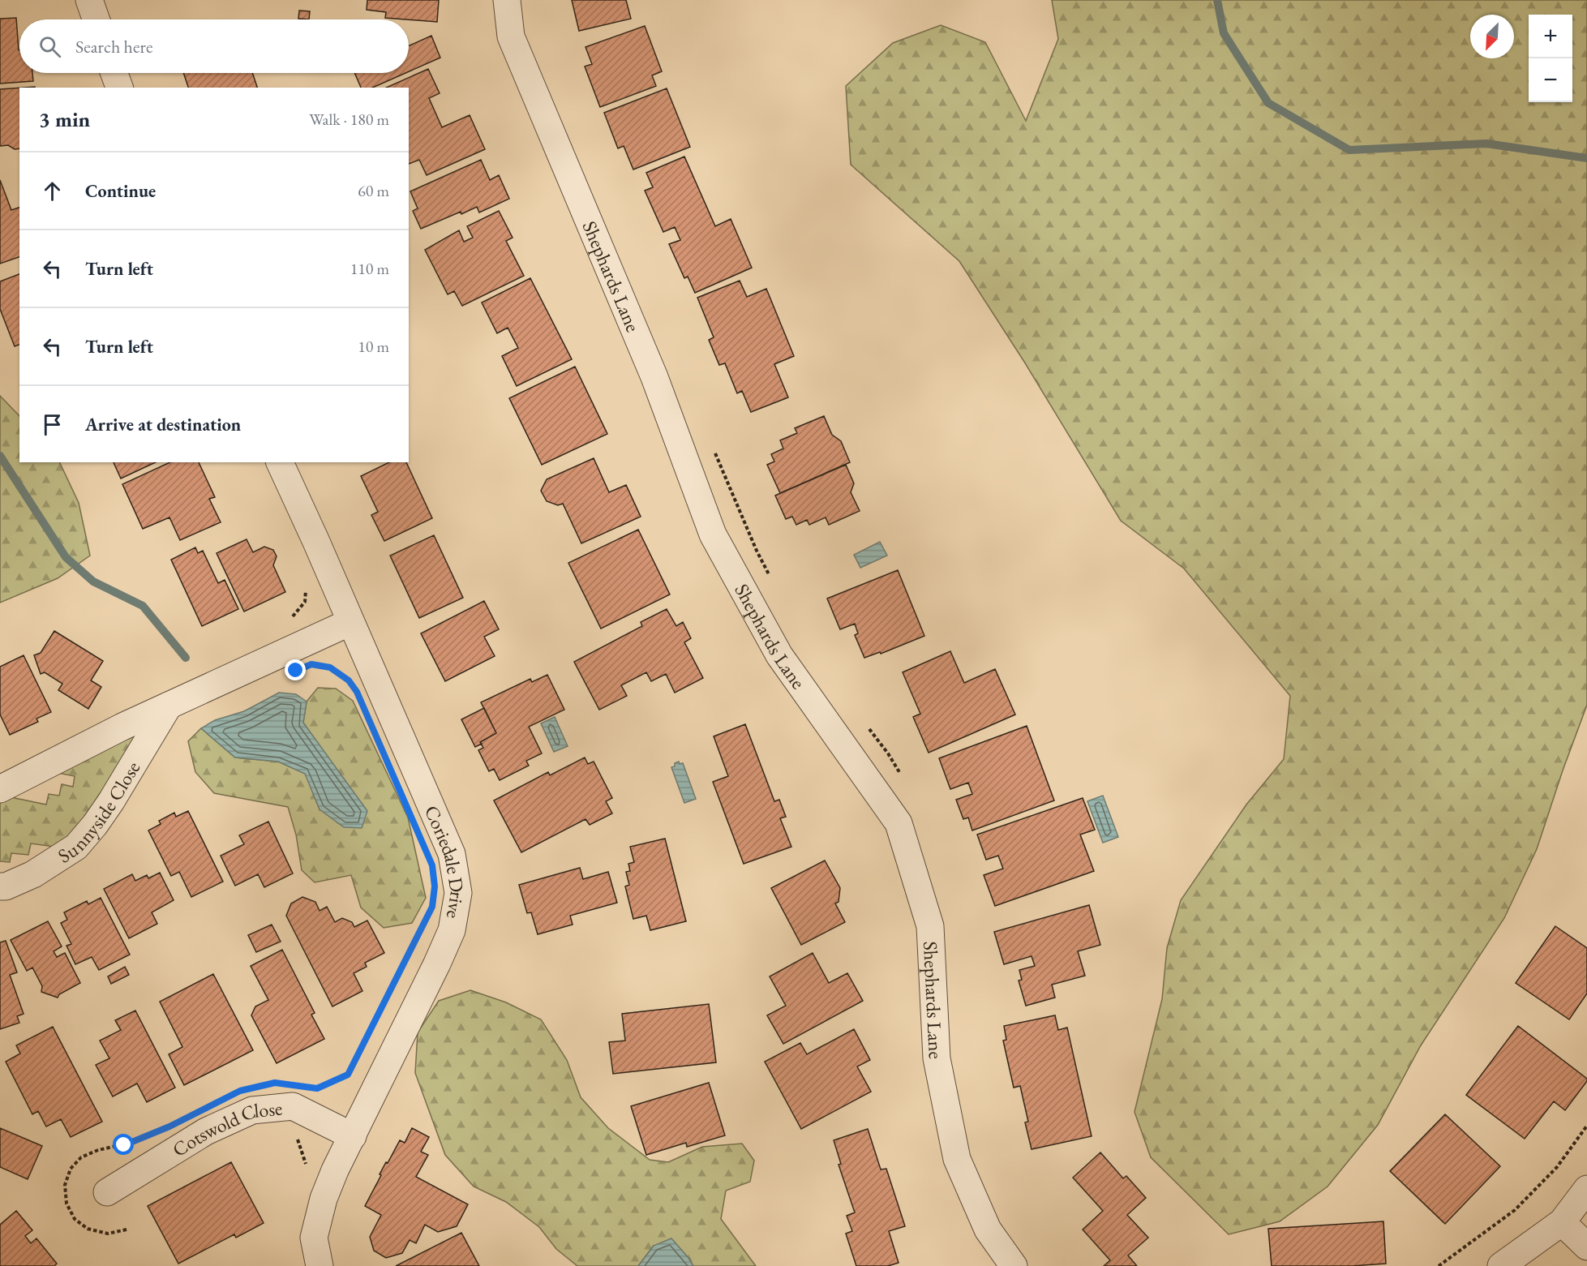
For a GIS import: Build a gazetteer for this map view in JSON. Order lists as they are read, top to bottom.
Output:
{
  "streets": {
    "street": [
      "Shephards Lane",
      "Sunnyside Close",
      "Coriedale Drive",
      "Cotswold Close"
    ]
  },
  "crossings": [
    ["Sunnyside Close", "Coriedale Drive"],
    ["Coriedale Drive", "Cotswold Close"]
  ],
  "north": "bottom left",
  "page": {
    "map_buttons": ["+", "−"],
    "search": "Search here",
    "heading": ["3 min", "Walk · 180 m"],
    "list": [
      ["Continue", "60 m"],
      ["Turn left", "110 m"],
      ["Turn left", "10 m"],
      "Arrive at destination"
    ]
  }
}
